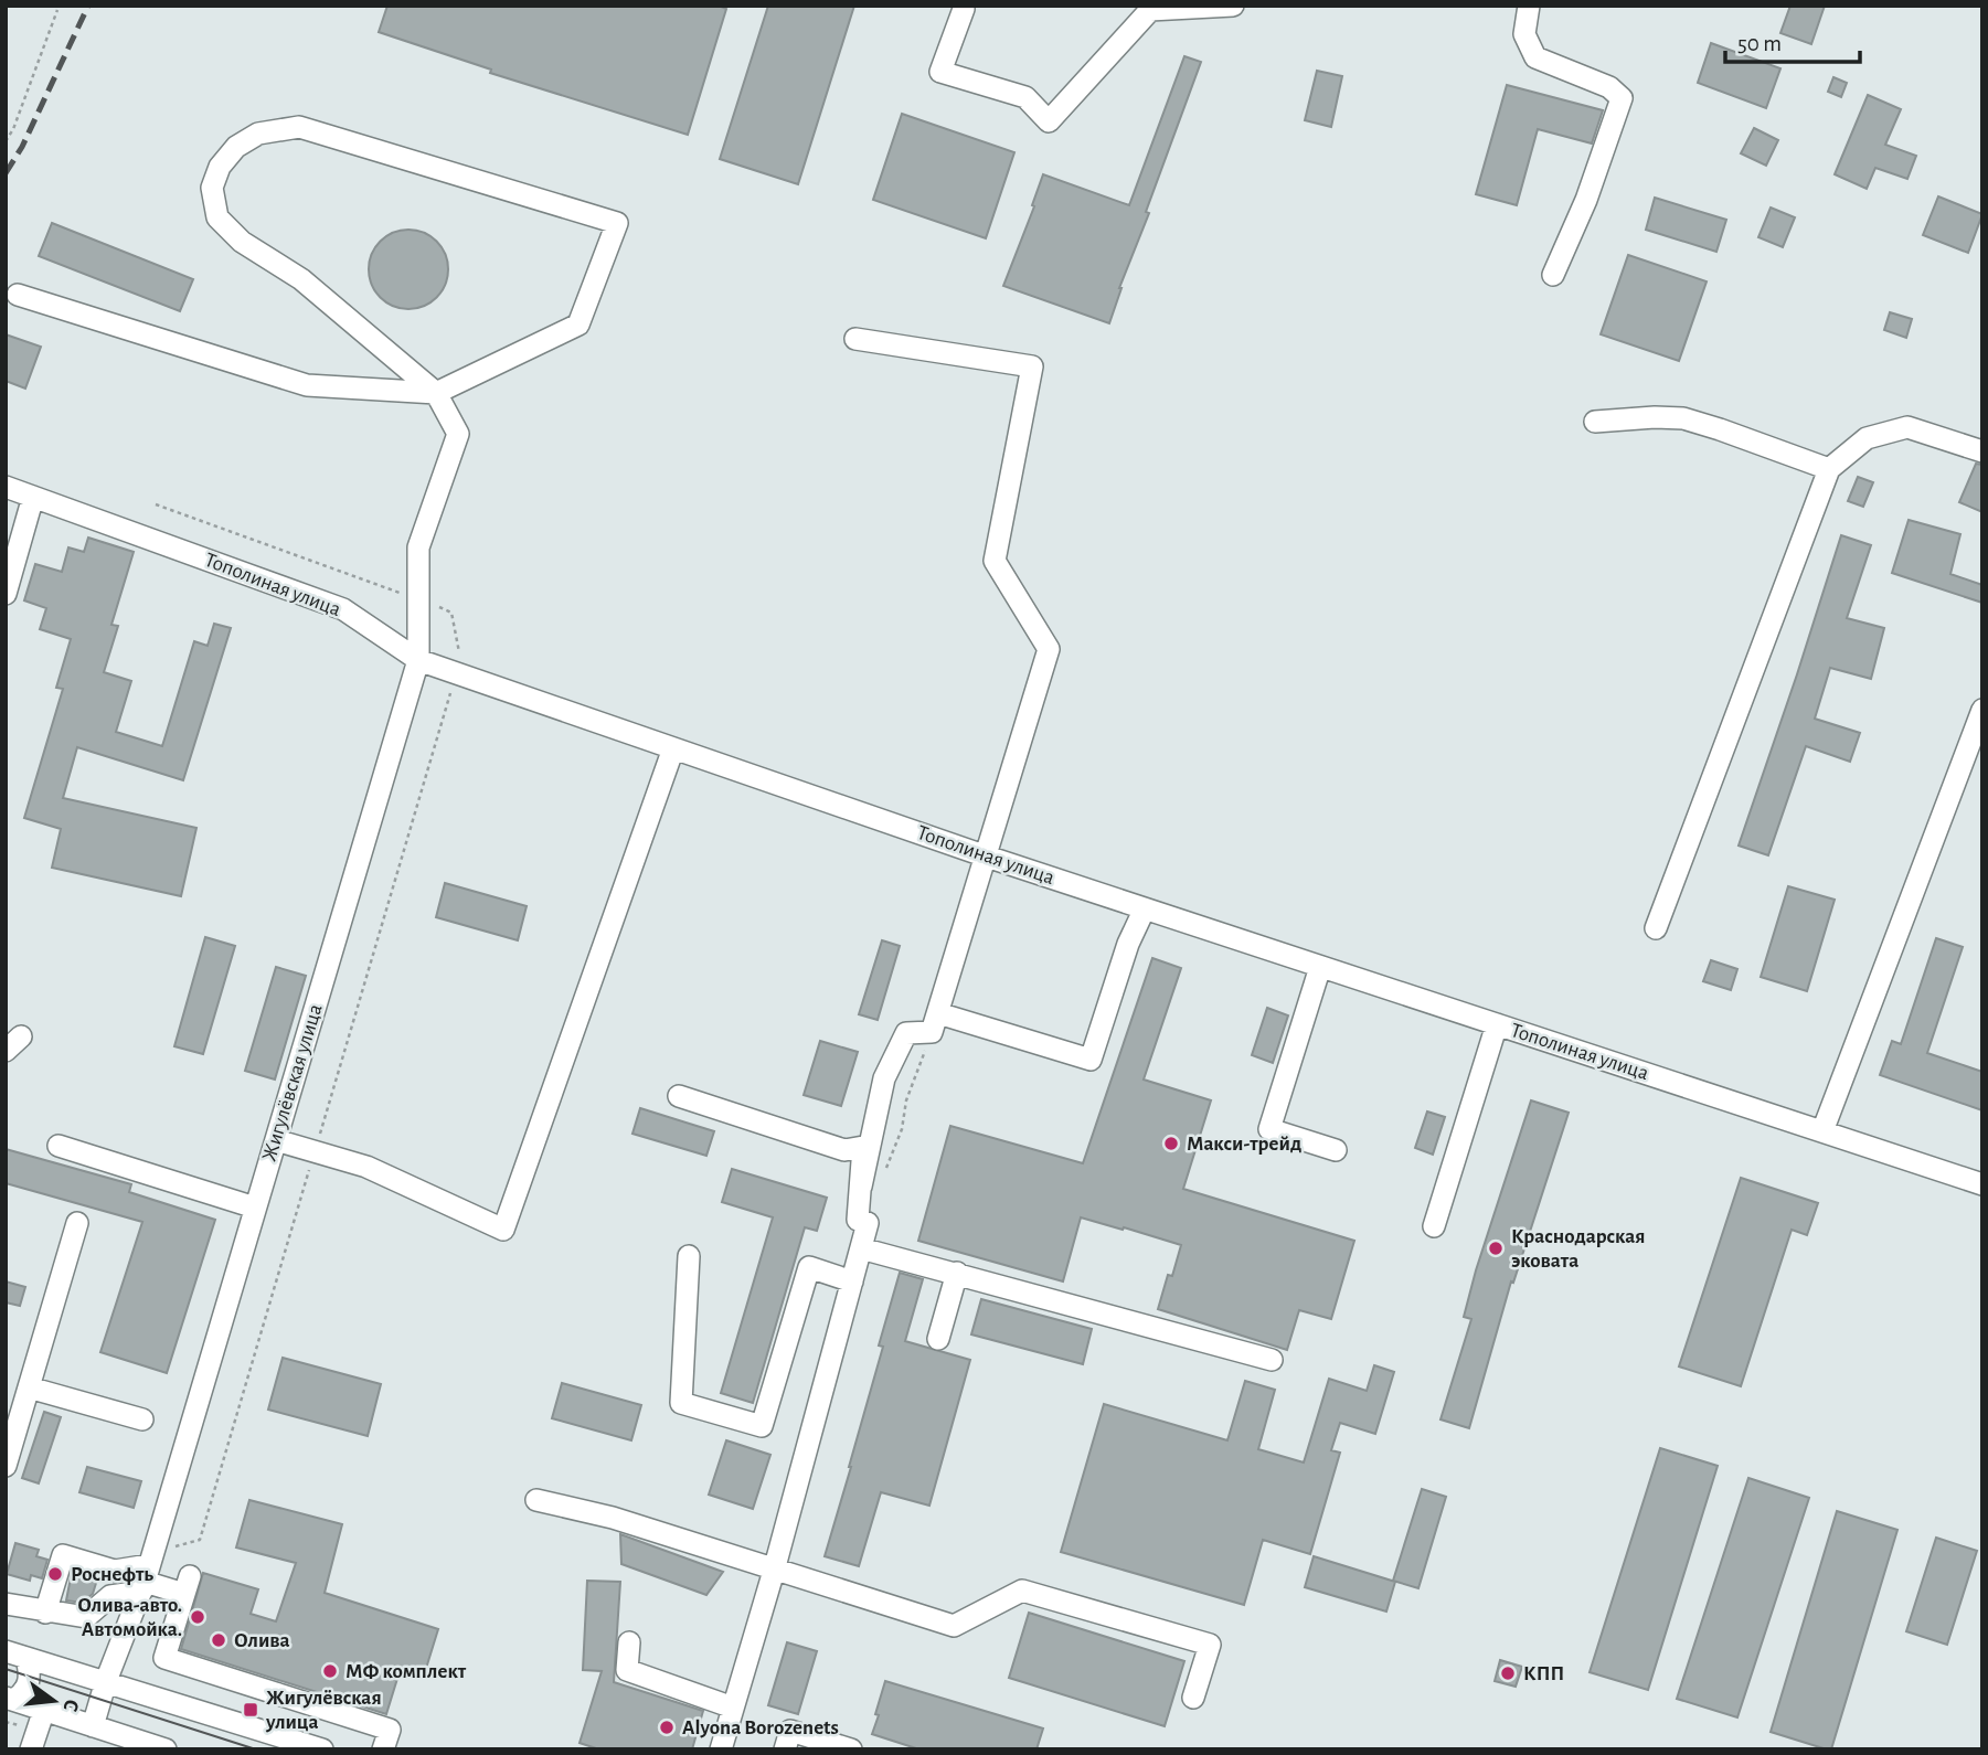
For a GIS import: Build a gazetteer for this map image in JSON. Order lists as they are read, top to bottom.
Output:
{
  "streets": {
    "street": ["Тополиная улица", "Жигулёвская улица"]
  },
  "crossings": [
    ["Тополиная улица", "Жигулёвская улица"]
  ],
  "places": {
    "other": [
      "Макси-трейд",
      "Краснодарская эковата",
      "Роснефть",
      "Олива-авто. Автомойка.",
      "Олива",
      "МФ комплект",
      "КПП",
      "Alyona Borozenets"
    ],
    "transit": ["Жигулёвская улица"]
  },
  "scale_bar": "50 m",
  "north": "right"
}
